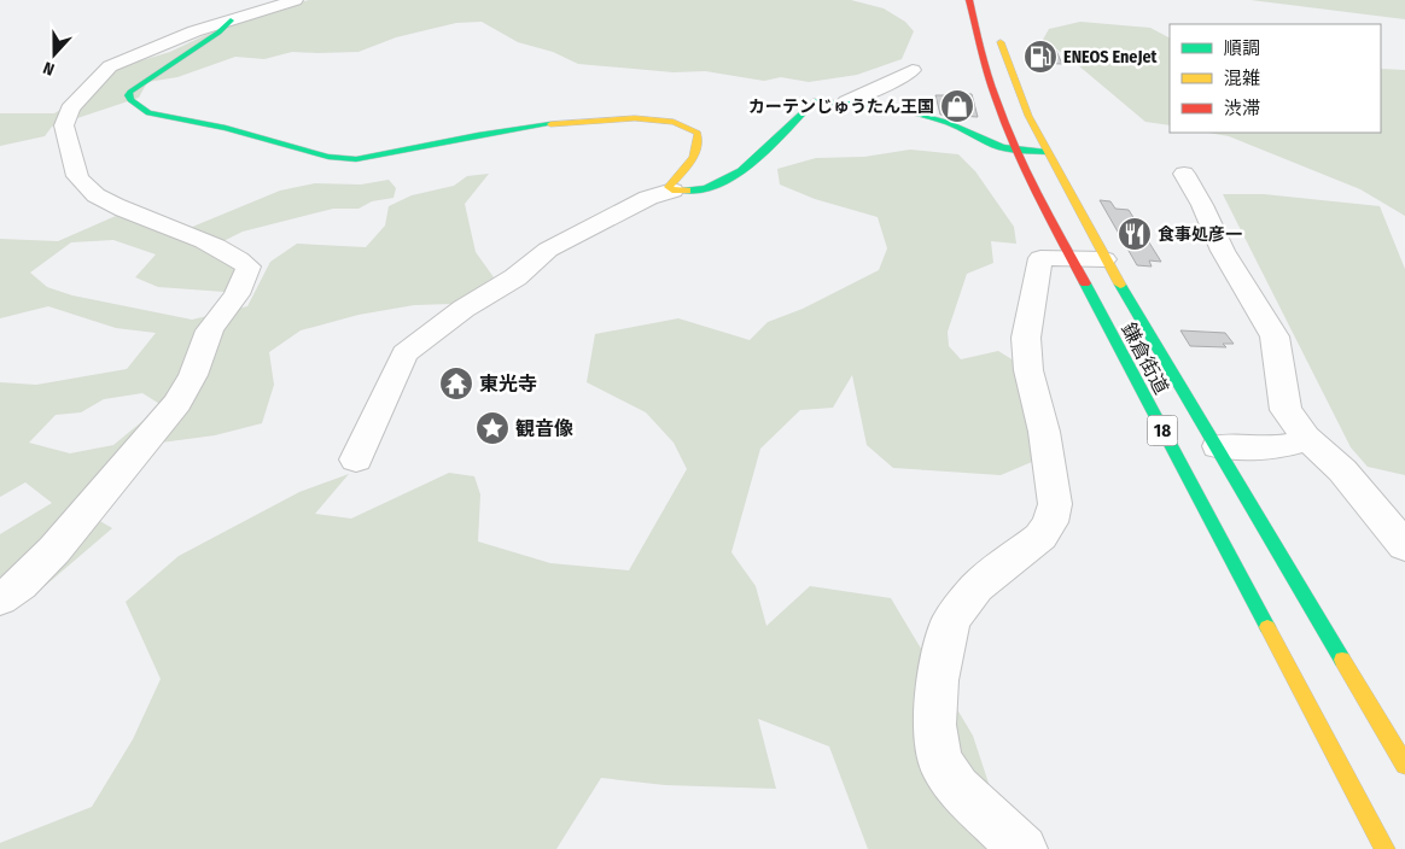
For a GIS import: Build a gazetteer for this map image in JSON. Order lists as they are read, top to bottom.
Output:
{
  "streets": {
    "main road": ["鎌倉街道", "18"]
  },
  "places": {
    "fuel station": ["ENEOS EneJet"],
    "shop": ["カーテンじゅうたん王国"],
    "restaurant": ["食事処彦一"],
    "temple": ["東光寺"],
    "place": ["観音像"]
  },
  "legend": ["順調", "混雑", "渋滞"],
  "north": "bottom"
}
